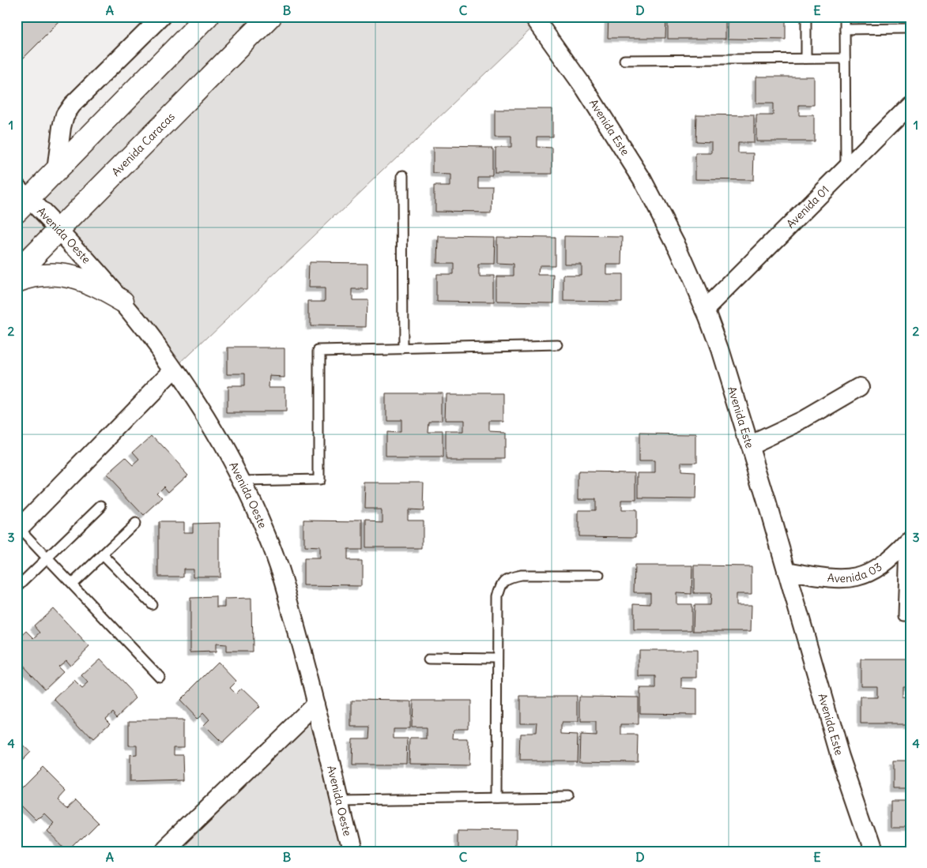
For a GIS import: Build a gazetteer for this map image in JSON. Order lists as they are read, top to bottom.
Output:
{
  "streets": {
    "street": [
      "Avenida Este",
      "Avenida Caracas",
      "Avenida 01",
      "Avenida Oeste",
      "Avenida 03"
    ]
  },
  "crossings": [
    ["Avenida Este", "Avenida 01"],
    ["Avenida Este", "Avenida 03"],
    ["Avenida Caracas", "Avenida Oeste"]
  ],
  "grid": {
    "columns": [
      "A",
      "B",
      "C",
      "D",
      "E"
    ],
    "rows": [
      "1",
      "2",
      "3",
      "4"
    ]
  }
}
